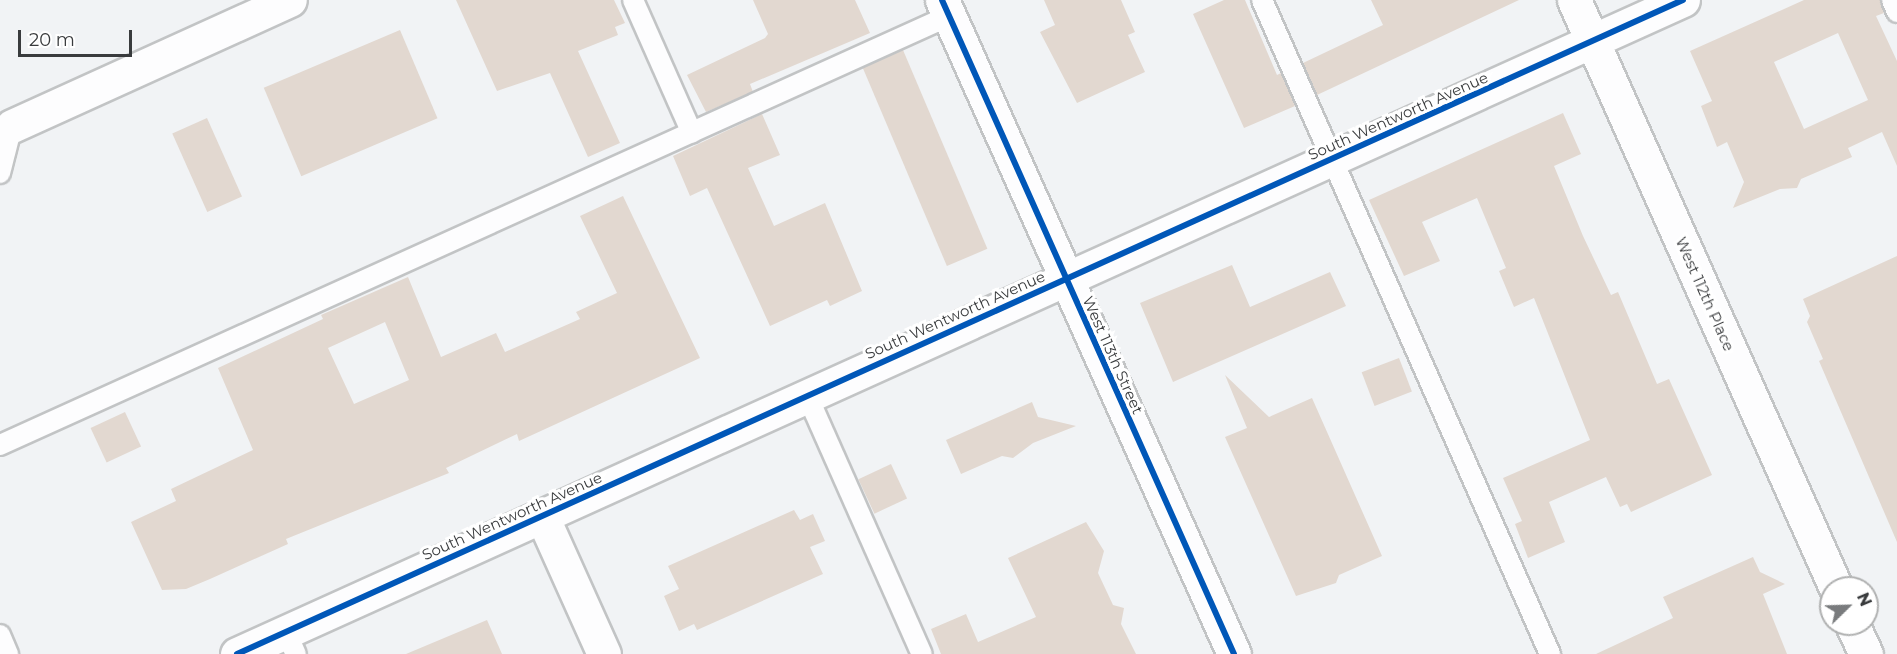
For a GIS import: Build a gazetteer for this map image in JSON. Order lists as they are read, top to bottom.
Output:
{
  "streets": {
    "street": ["South Wentworth Avenue", "West 112th Place", "West 113th Street"]
  },
  "crossings": [
    ["South Wentworth Avenue", "West 112th Place"],
    ["South Wentworth Avenue", "West 113th Street"]
  ],
  "scale_bar": "20 m",
  "north": "top right"
}
